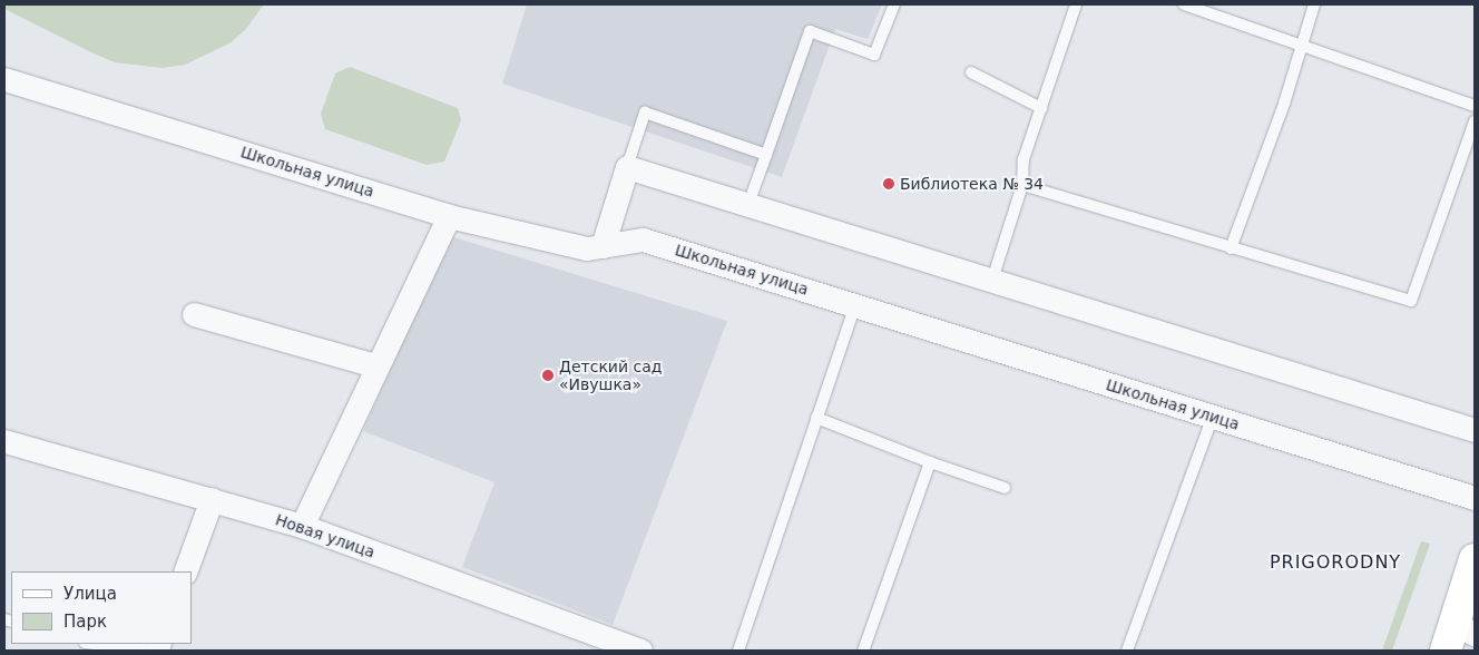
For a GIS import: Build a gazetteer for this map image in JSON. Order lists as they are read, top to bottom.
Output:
{
  "streets": {
    "street": ["Школьная улица", "Новая улица"]
  },
  "districts": ["PRIGORODNY"],
  "places": ["Библиотека № 34", "Детский сад «Ивушка»"],
  "legend": ["Улица", "Парк"]
}
